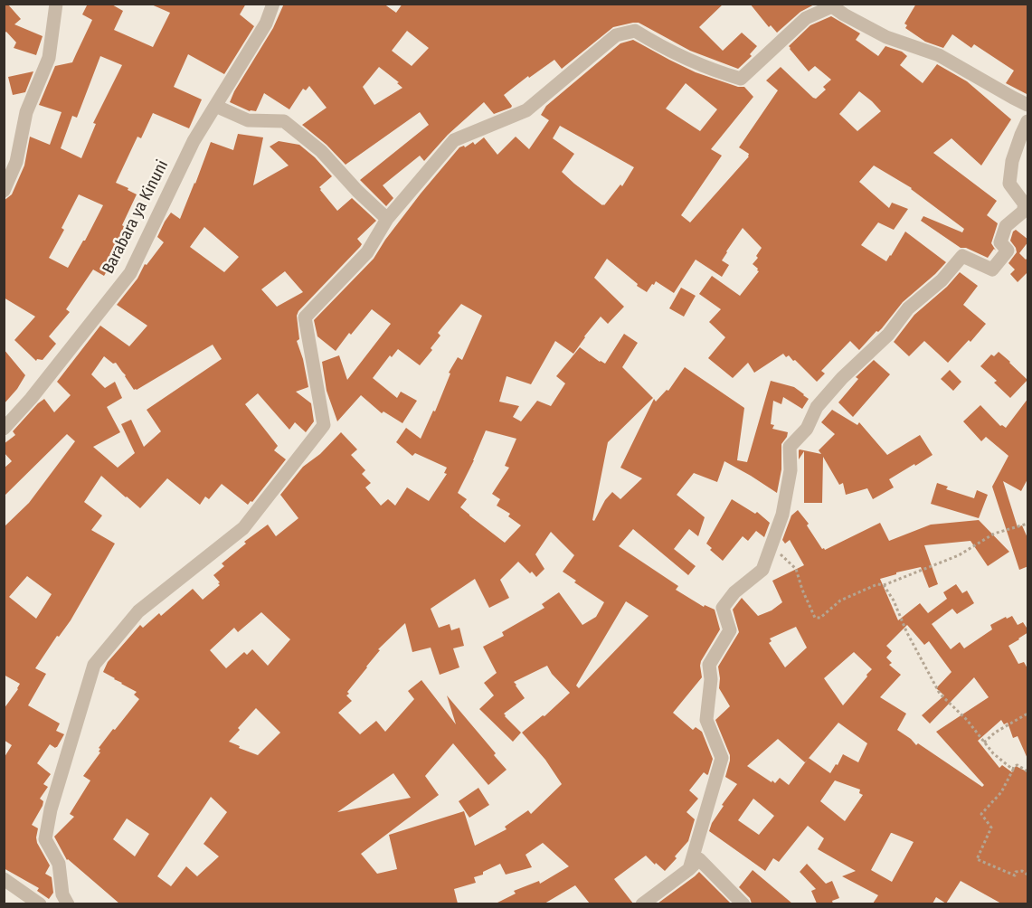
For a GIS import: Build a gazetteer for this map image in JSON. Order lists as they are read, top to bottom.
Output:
{
  "streets": {
    "street": ["Barabara ya Kinuni"]
  }
}
